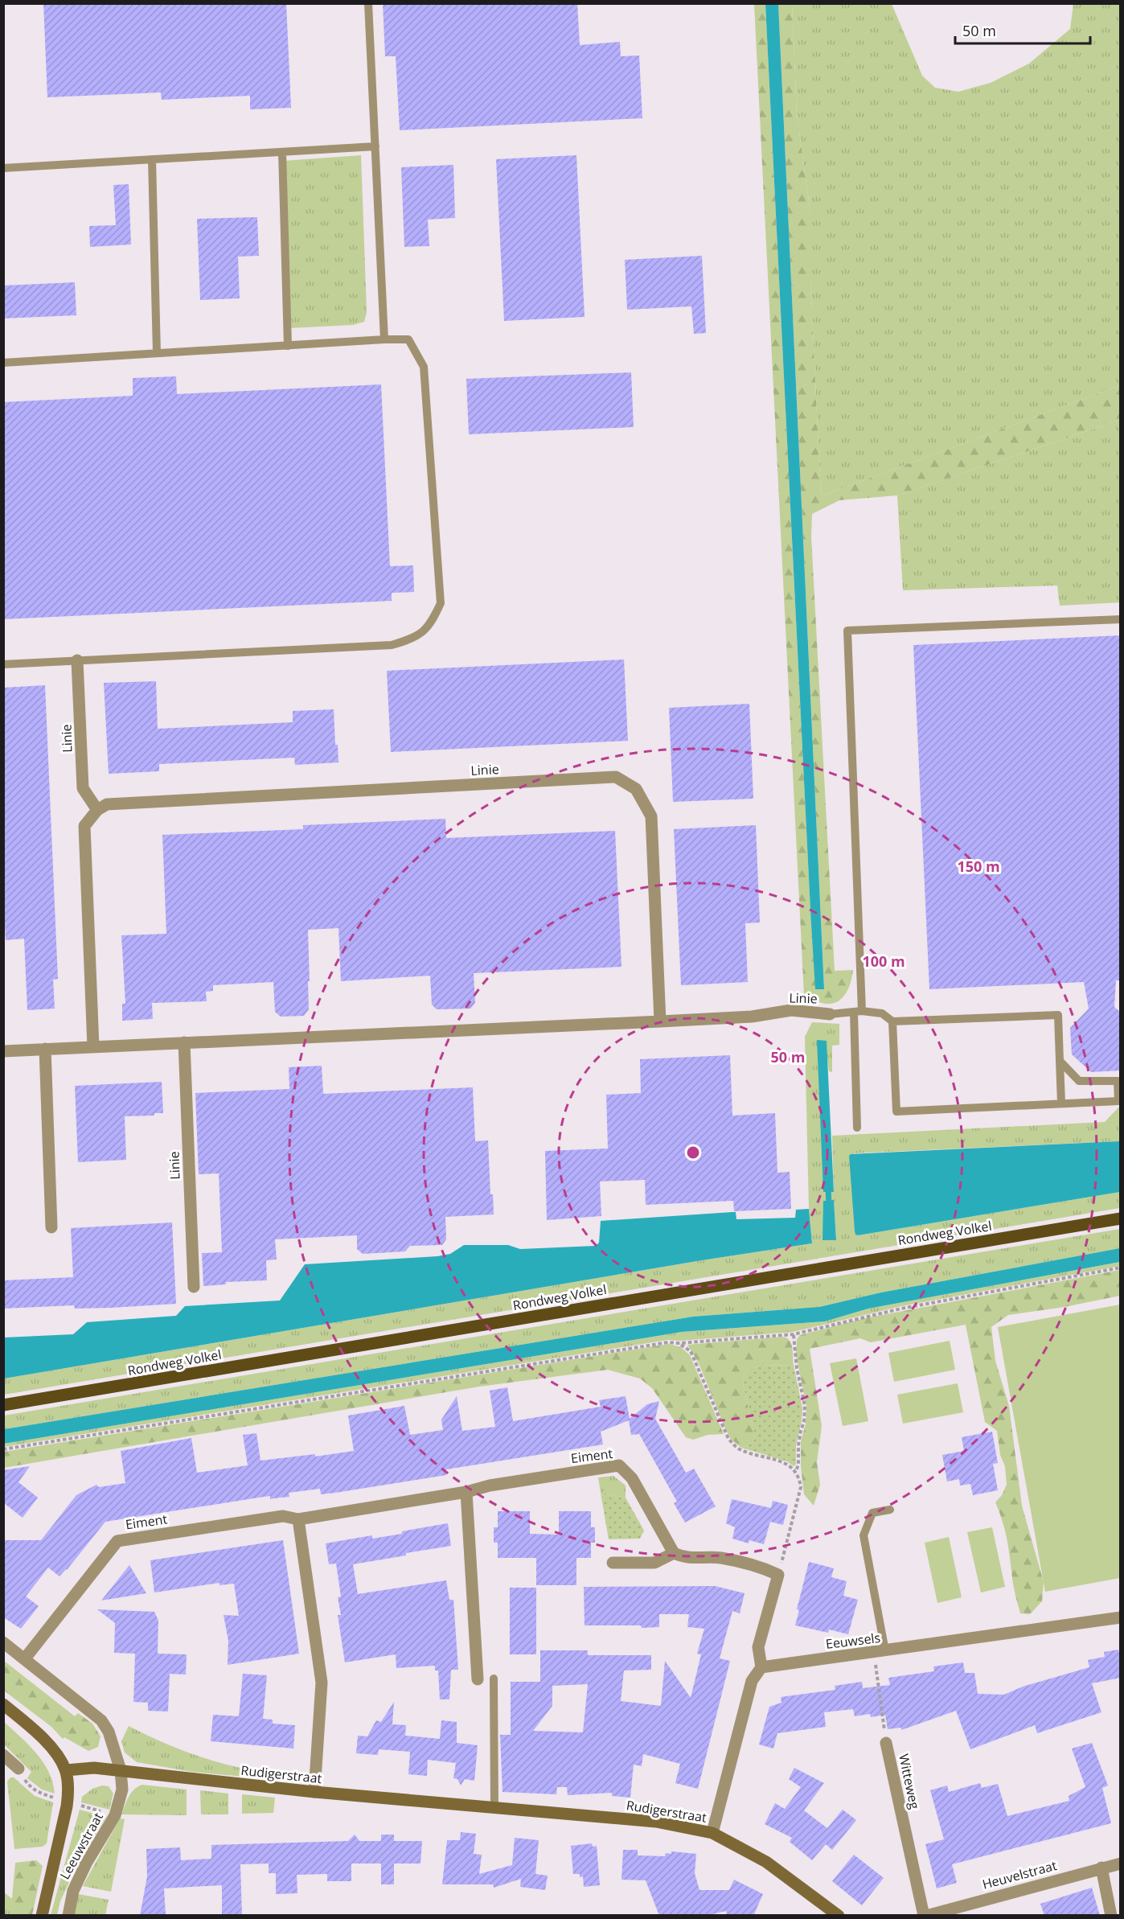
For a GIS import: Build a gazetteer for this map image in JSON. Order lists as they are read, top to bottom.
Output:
{
  "streets": {
    "main road": ["Rondweg Volkel"],
    "street": [
      "Linie",
      "Eiment",
      "Eeuwsels",
      "Rudigerstraat",
      "Witteweg",
      "Leeuwstraat",
      "Heuvelstraat"
    ]
  },
  "crossings": [
    ["Eiment", "Leeuwstraat"],
    ["Eeuwsels", "Witteweg"],
    ["Rudigerstraat", "Leeuwstraat"],
    ["Witteweg", "Heuvelstraat"]
  ],
  "scale_bar": "50 m",
  "rings": ["150 m", "100 m", "50 m"]
}
